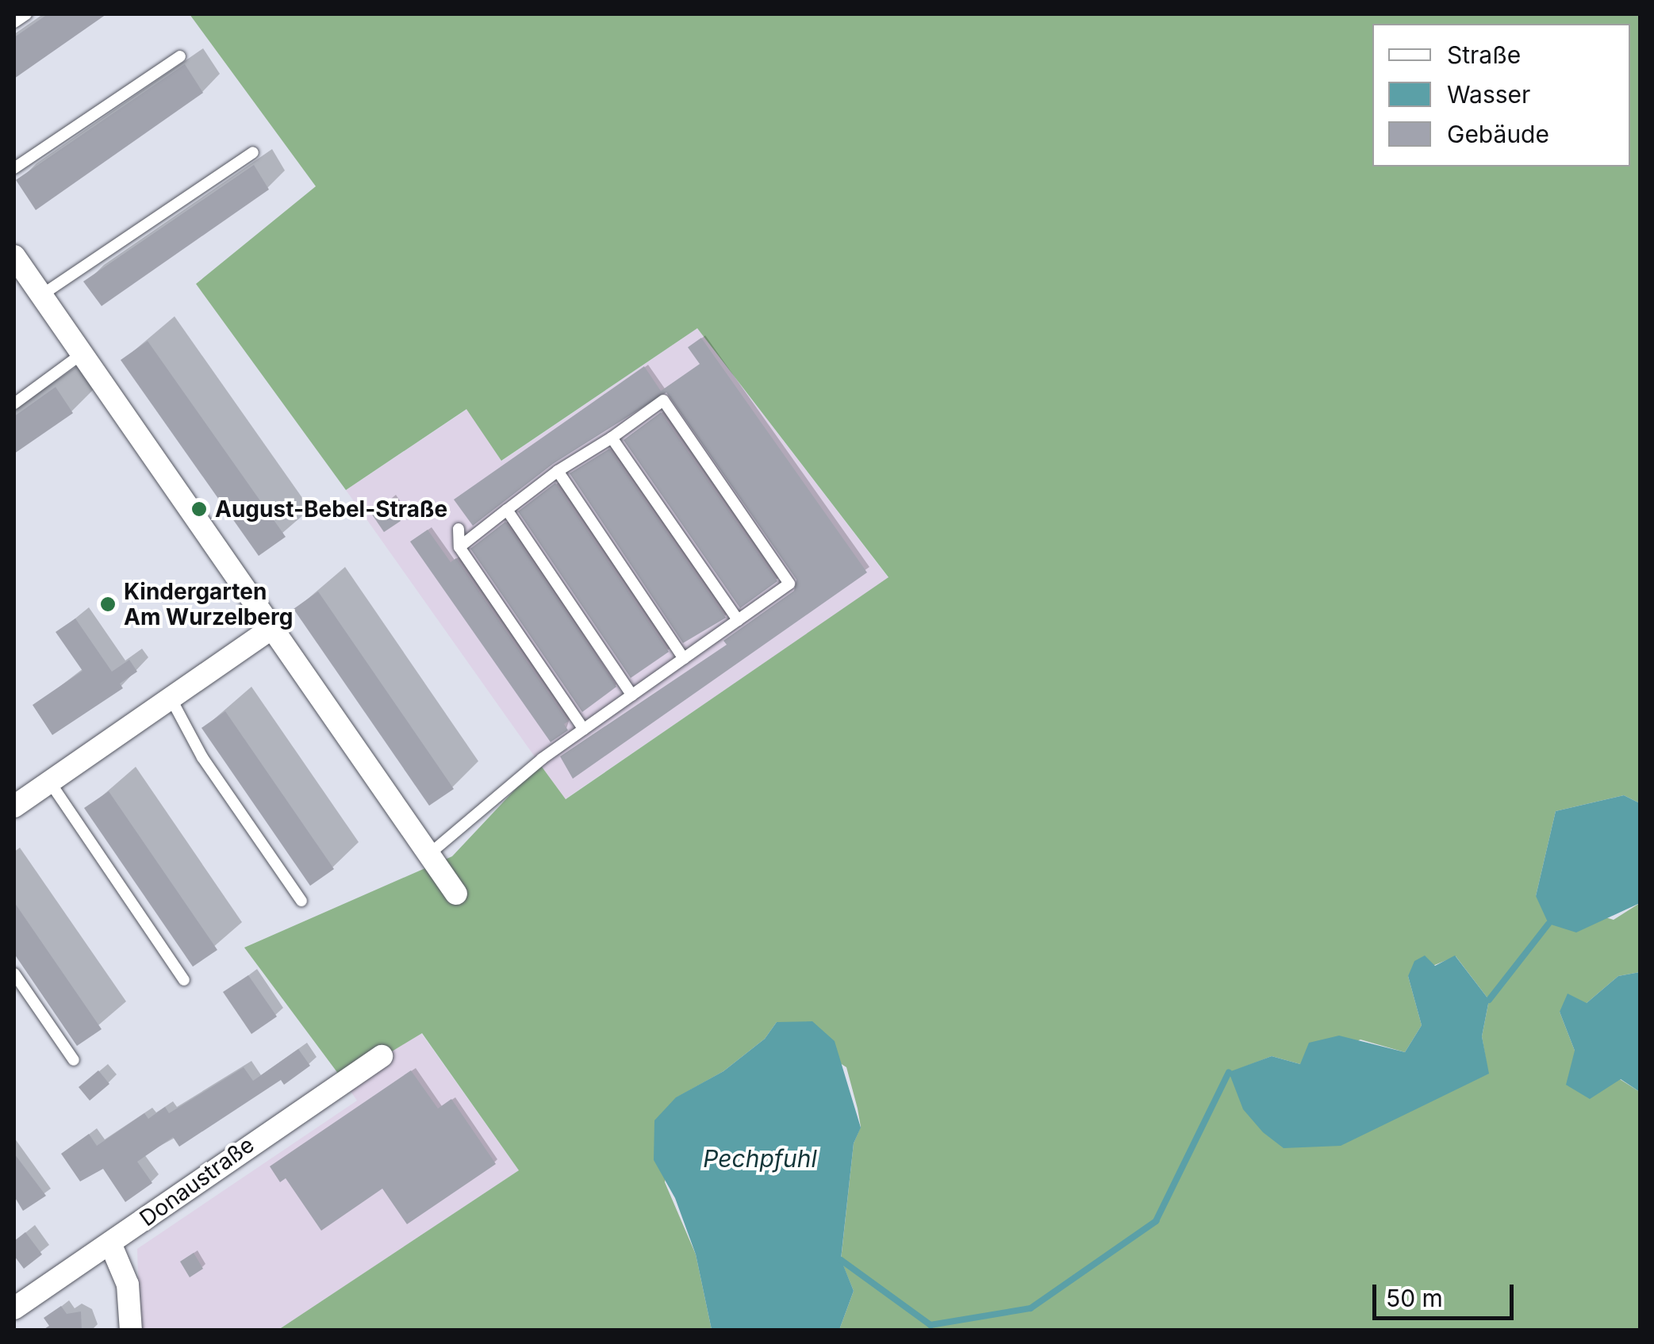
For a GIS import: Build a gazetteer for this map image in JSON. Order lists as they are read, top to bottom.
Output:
{
  "streets": {
    "street": ["Donaustraße"]
  },
  "water": ["Pechpfuhl"],
  "places": ["August-Bebel-Straße", "Kindergarten Am Wurzelberg"],
  "legend": ["Straße", "Wasser", "Gebäude"],
  "scale_bar": "50 m"
}
